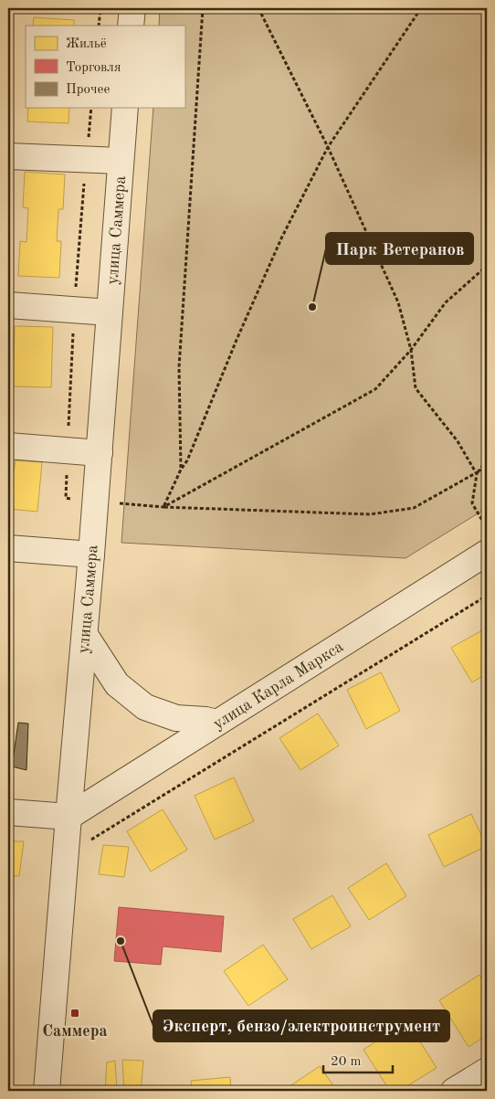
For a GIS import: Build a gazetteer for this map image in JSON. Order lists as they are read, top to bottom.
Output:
{
  "streets": {
    "street": ["улица Саммера", "улица Карла Маркса"]
  },
  "crossings": [
    ["улица Саммера", "улица Карла Маркса"]
  ],
  "places": {
    "other": ["Парк Ветеранов", "Эксперт, бензо/электроинструмент"],
    "transit": ["Саммера"]
  },
  "legend": ["Жильё", "Торговля", "Прочее"],
  "scale_bar": "20 m"
}
